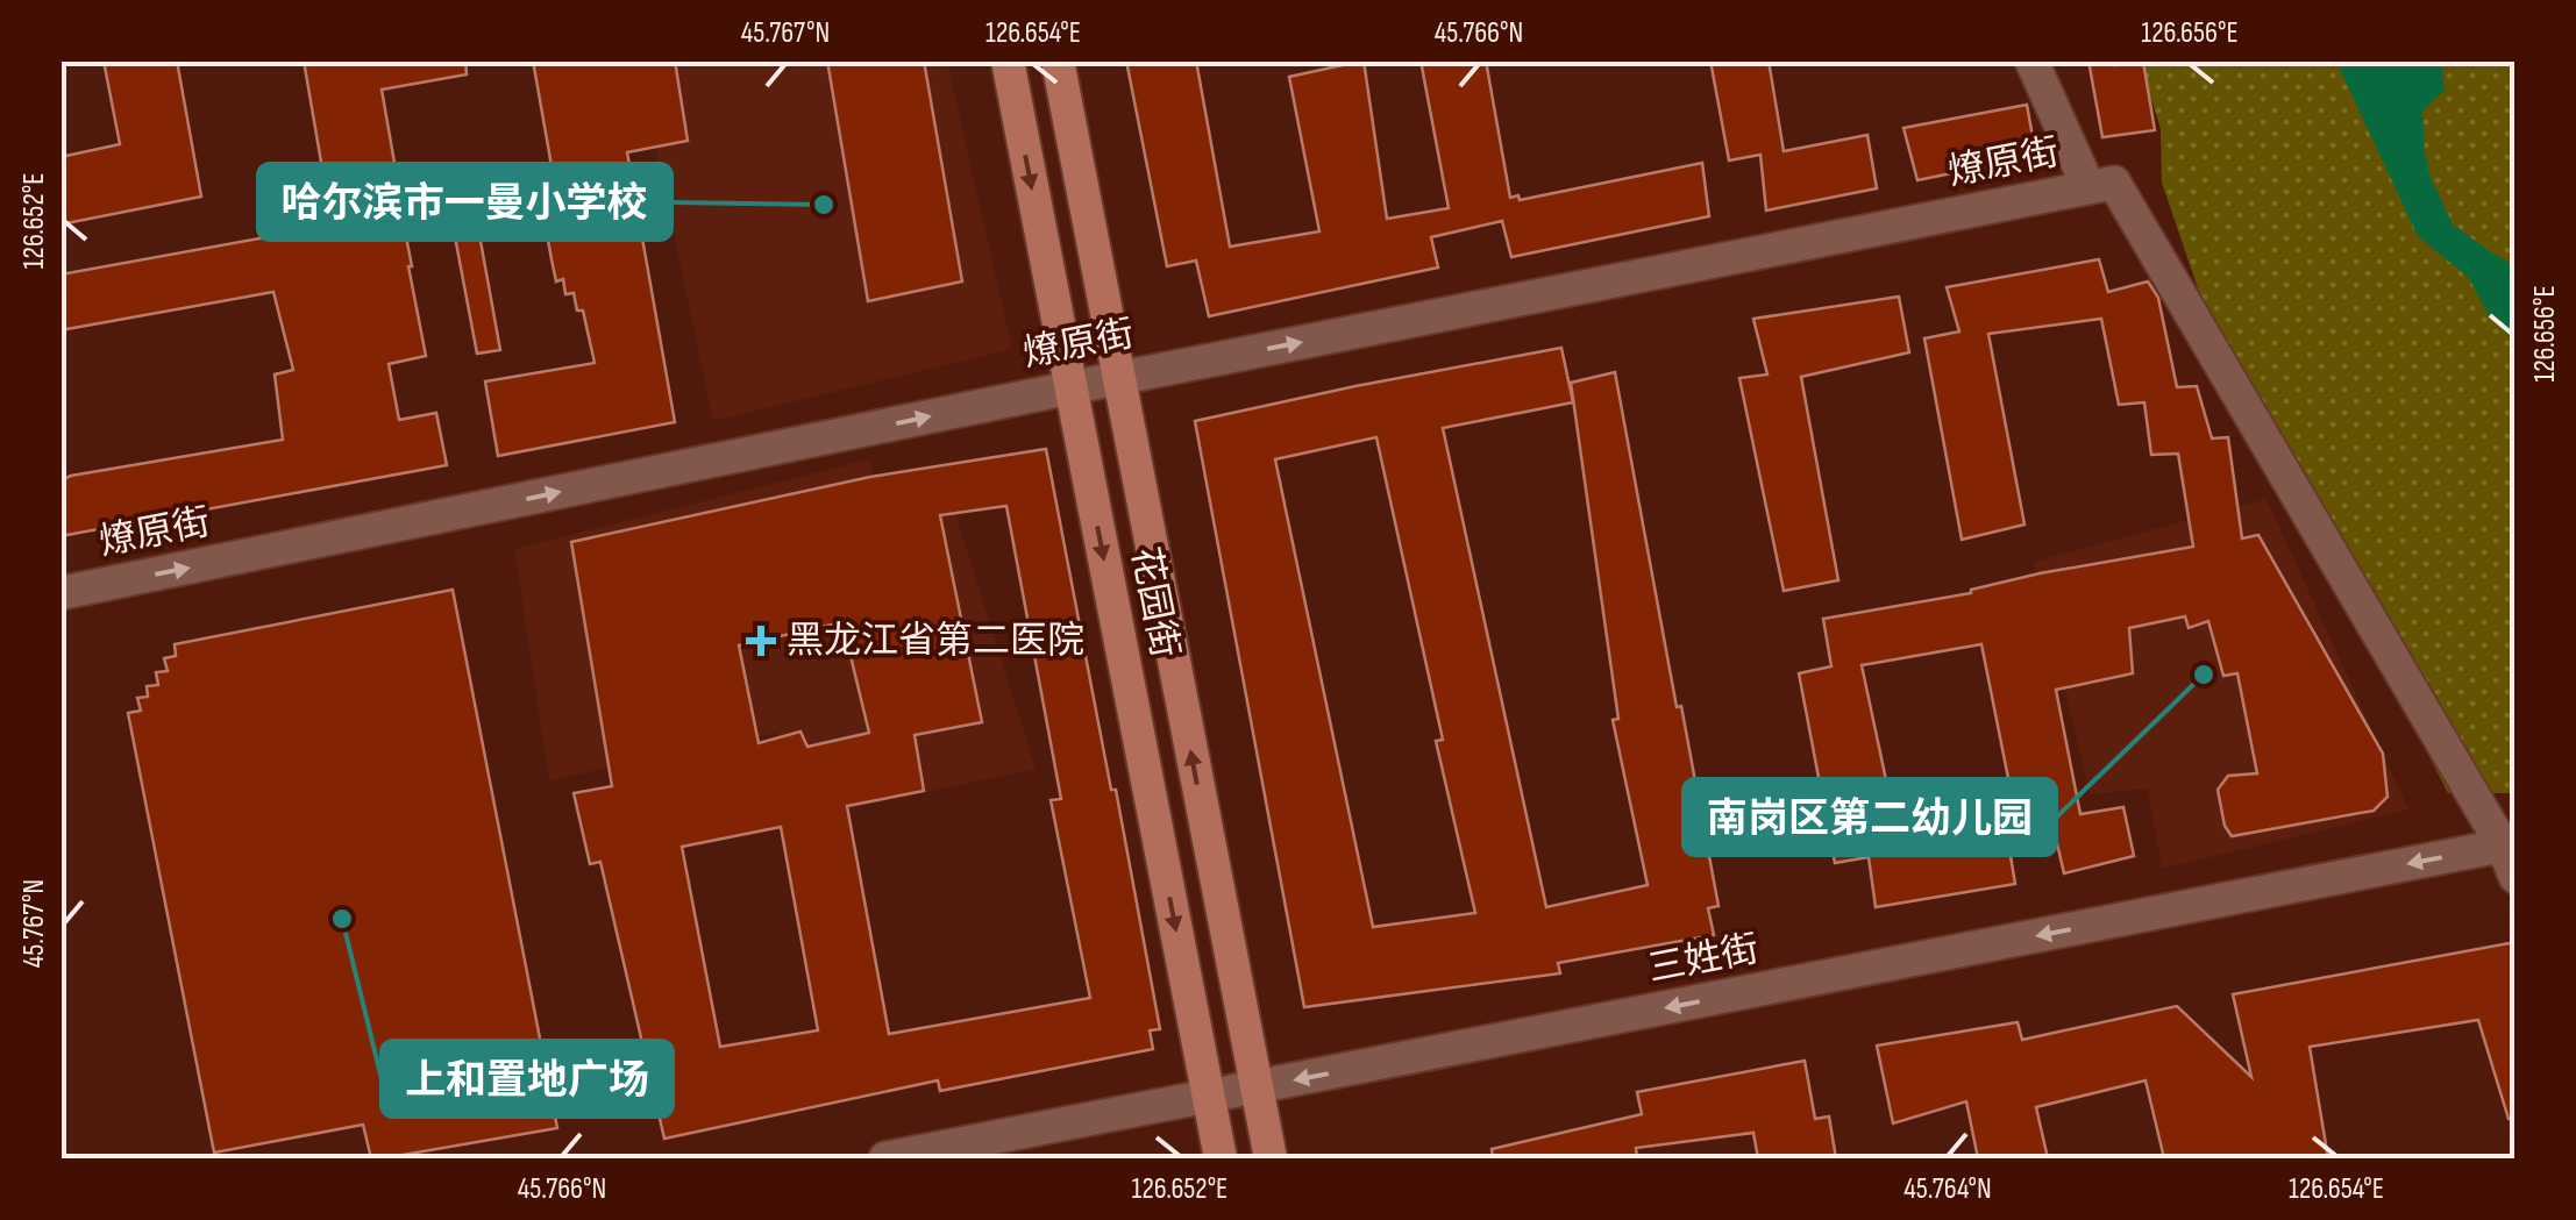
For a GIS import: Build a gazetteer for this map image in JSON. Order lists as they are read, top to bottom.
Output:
{
  "streets": {
    "main road": ["花园街"],
    "street": ["燎原街", "三姓街"]
  },
  "crossings": [
    ["燎原街", "花园街"],
    ["花园街", "三姓街"]
  ],
  "one_way": ["燎原街", "三姓街"],
  "places": {
    "other": ["哈尔滨市一曼小学校", "南岗区第二幼儿园", "上和置地广场"],
    "health": ["黑龙江省第二医院"]
  },
  "coordinates": [
    "45.767°N",
    "126.654°E",
    "45.766°N",
    "126.656°E",
    "126.652°E",
    "45.764°N"
  ]
}
